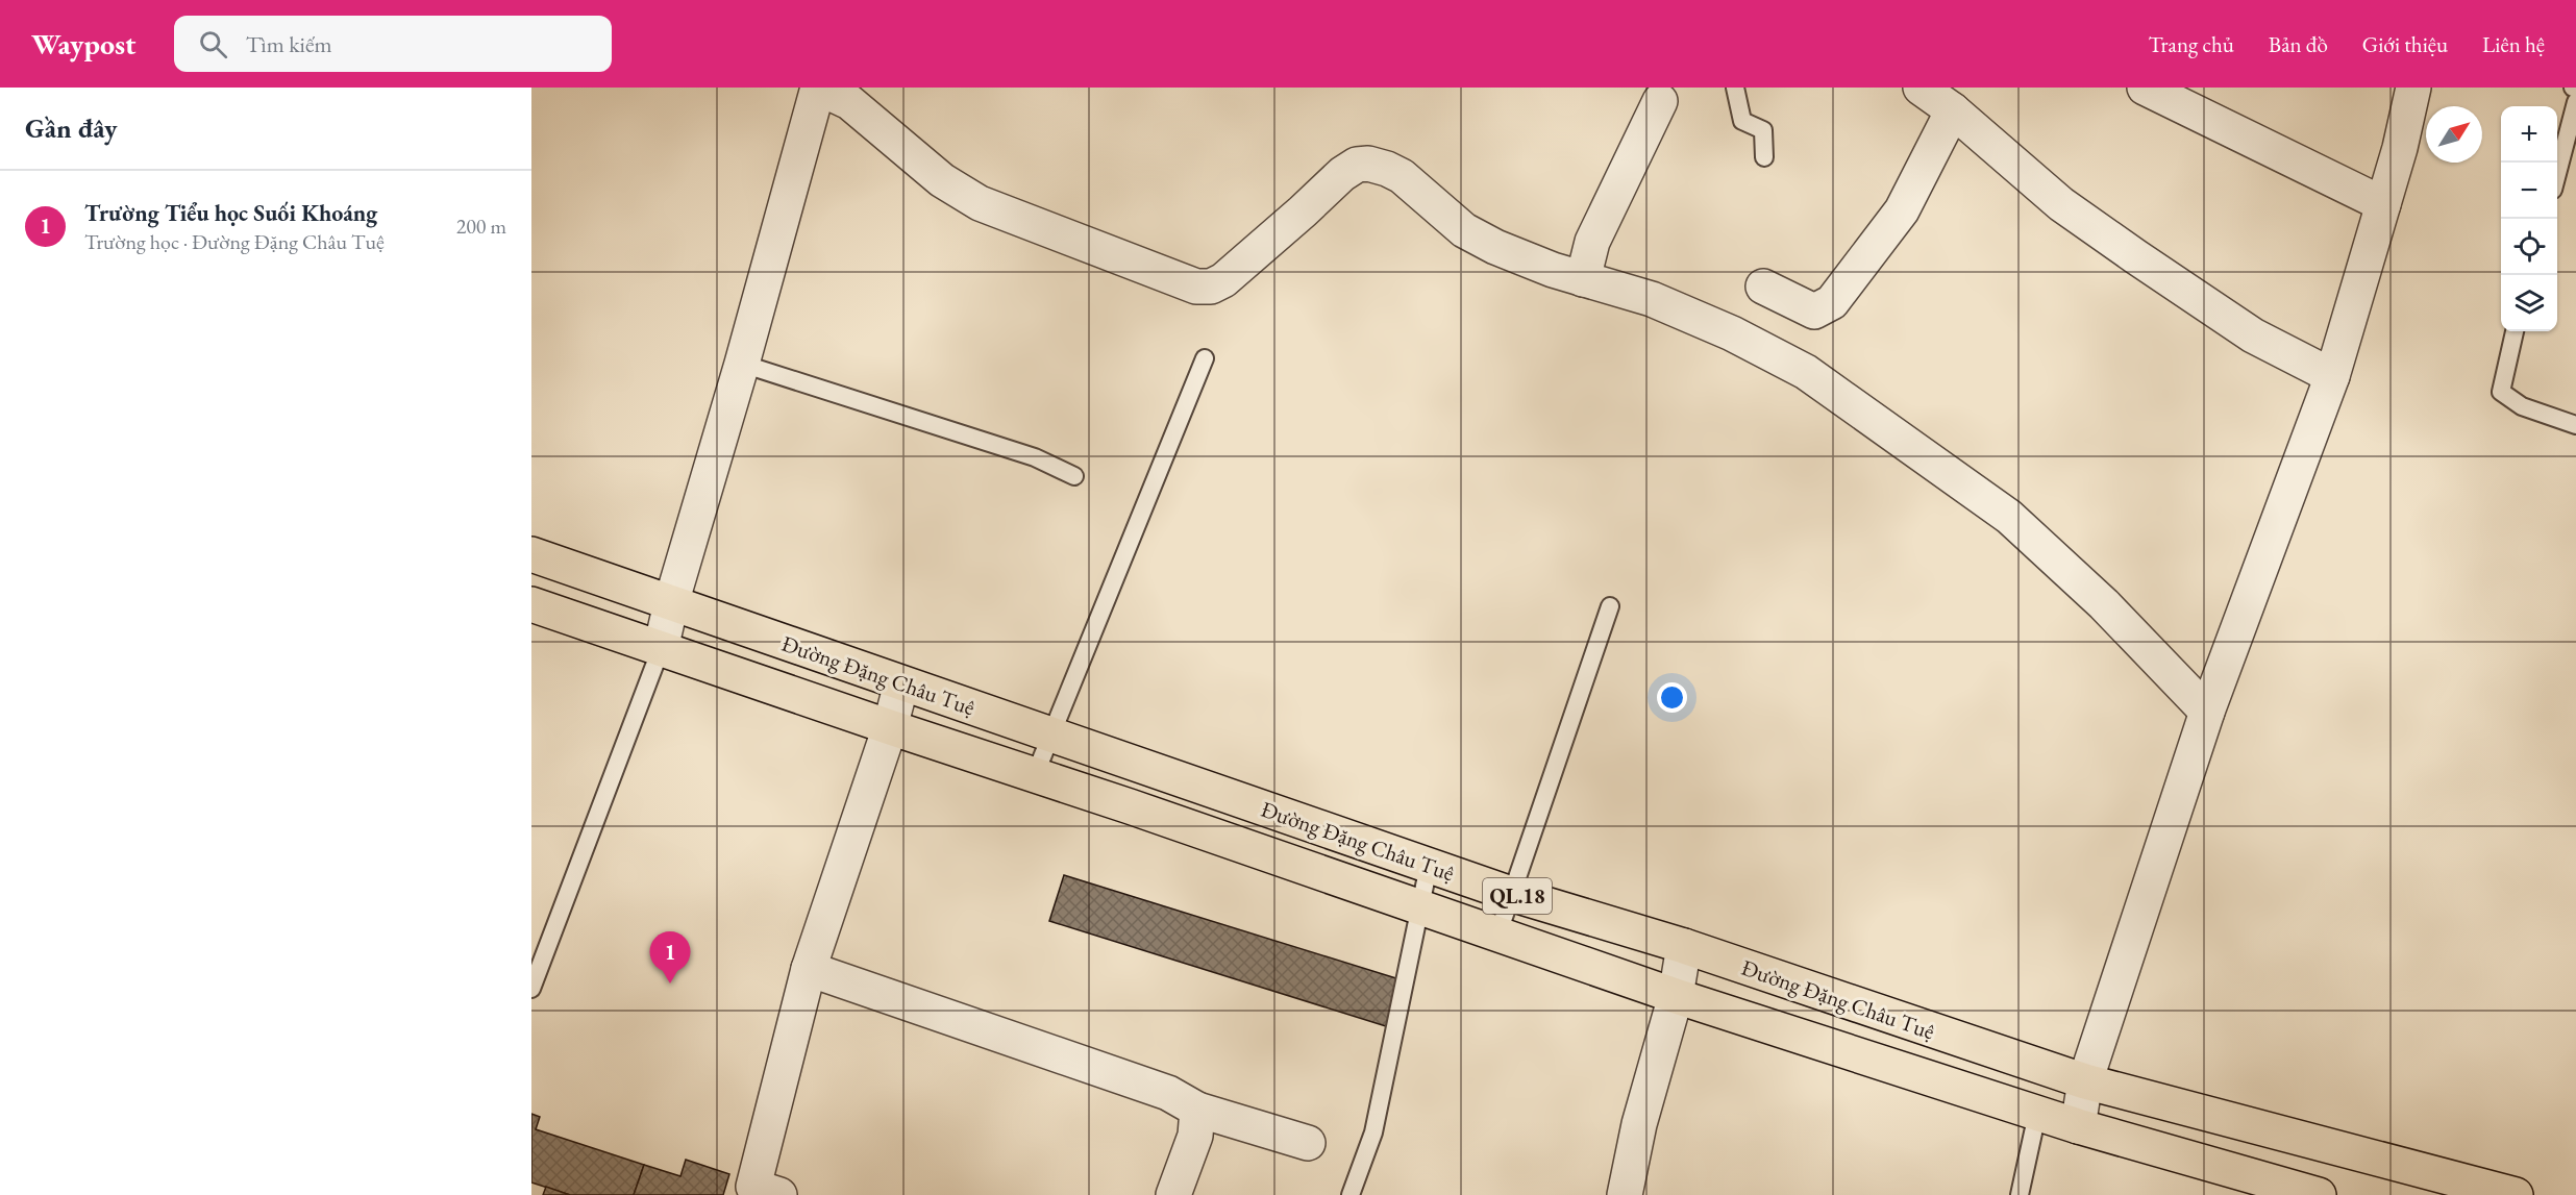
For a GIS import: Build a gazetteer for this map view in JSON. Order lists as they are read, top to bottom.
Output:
{
  "streets": {
    "main road": ["Đường Đặng Châu Tuệ", "QL.18"]
  },
  "north": "top right",
  "page": {
    "header": "Waypost",
    "search": "Tìm kiếm",
    "nav": [
      "Trang chủ",
      "Bản đồ",
      "Giới thiệu",
      "Liên hệ"
    ],
    "heading": "Gần đây",
    "map_buttons": ["+", "−"],
    "list": [
      {
        "mark": "1",
        "name": "Trường Tiểu học Suối Khoáng",
        "note": "Trường học · Đường Đặng Châu Tuệ",
        "value": "200 m"
      }
    ],
    "pins": "1"
  }
}
